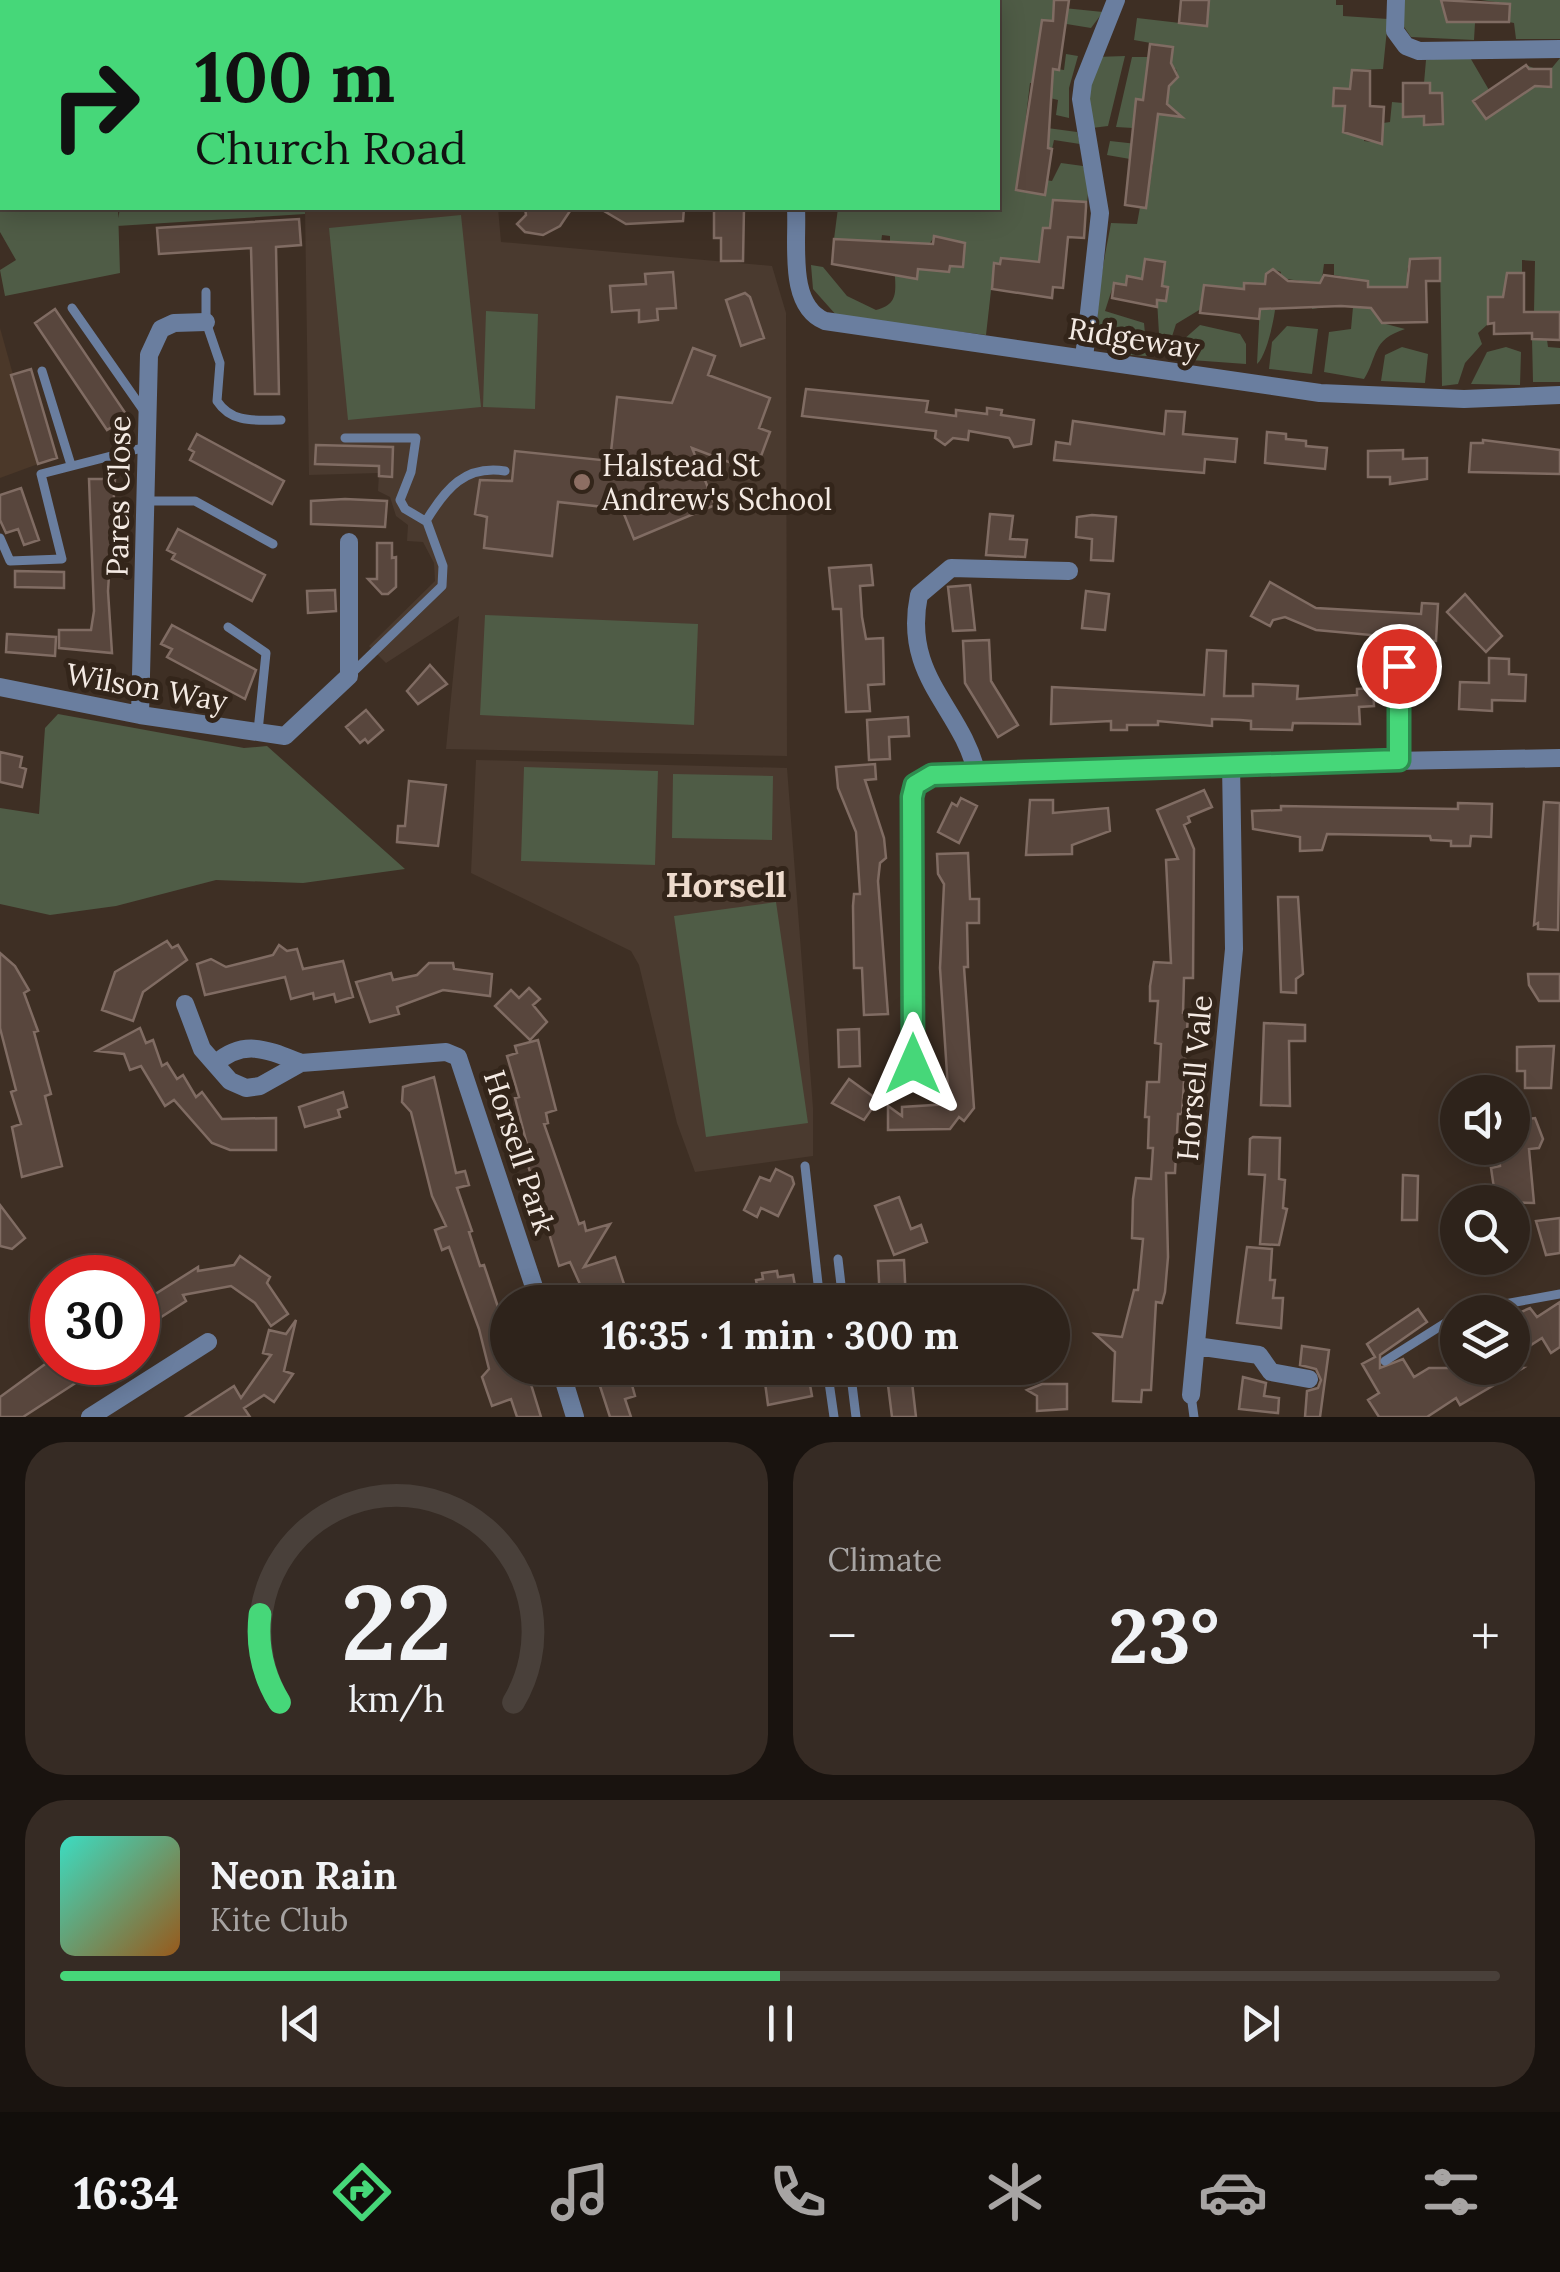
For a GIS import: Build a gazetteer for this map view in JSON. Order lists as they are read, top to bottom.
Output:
{
  "streets": {
    "street": [
      "Ridgeway",
      "Pares Close",
      "Wilson Way",
      "Horsell Vale",
      "Horsell Park"
    ]
  },
  "crossings": [
    ["Pares Close", "Wilson Way"]
  ],
  "districts": ["Horsell"],
  "places": ["Halstead St Andrew's School"],
  "page": {
    "turn": ["100 m", "Church Road"],
    "limit": "30",
    "trip": "16:35 · 1 min · 300 m",
    "tile": "Climate",
    "heat": ["−", "23°", "+"],
    "song": ["Neon Rain", "Kite Club"],
    "tabs": "16:34",
    "gauge": ["22", "km/h"]
  }
}
